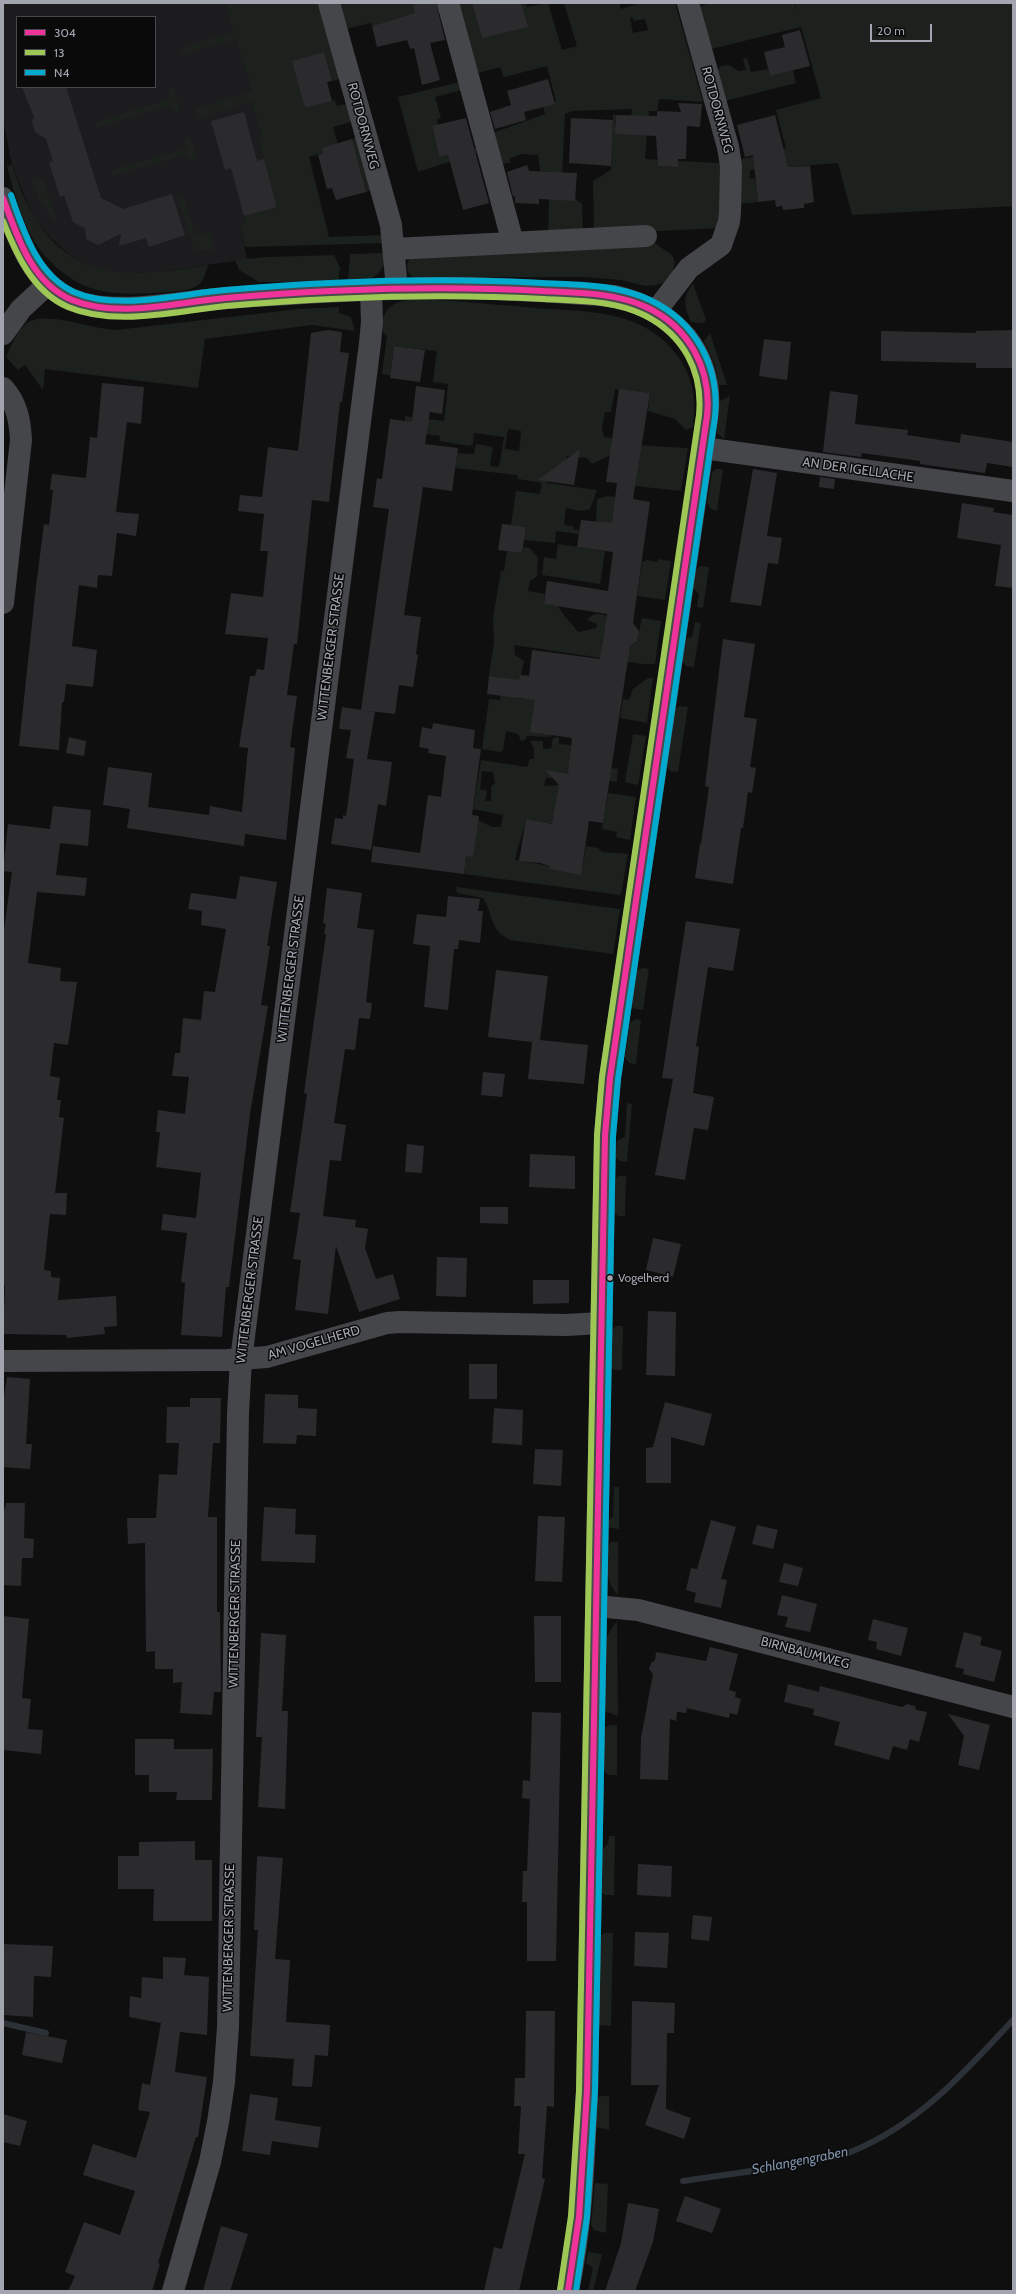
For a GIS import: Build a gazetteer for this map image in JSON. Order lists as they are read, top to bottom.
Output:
{
  "streets": {
    "street": [
      "ROTDORNWEG",
      "AN DER IGELLACHE",
      "WITTENBERGER STRASSE",
      "AM VOGELHERD",
      "BIRNBAUMWEG"
    ]
  },
  "crossings": [
    ["WITTENBERGER STRASSE", "AM VOGELHERD"]
  ],
  "water": ["Schlangengraben"],
  "places": ["Vogelherd"],
  "lines": ["transit line N4", "transit line 304", "transit line 13"],
  "legend": ["304", "13", "N4"],
  "scale_bar": "20 m"
}
